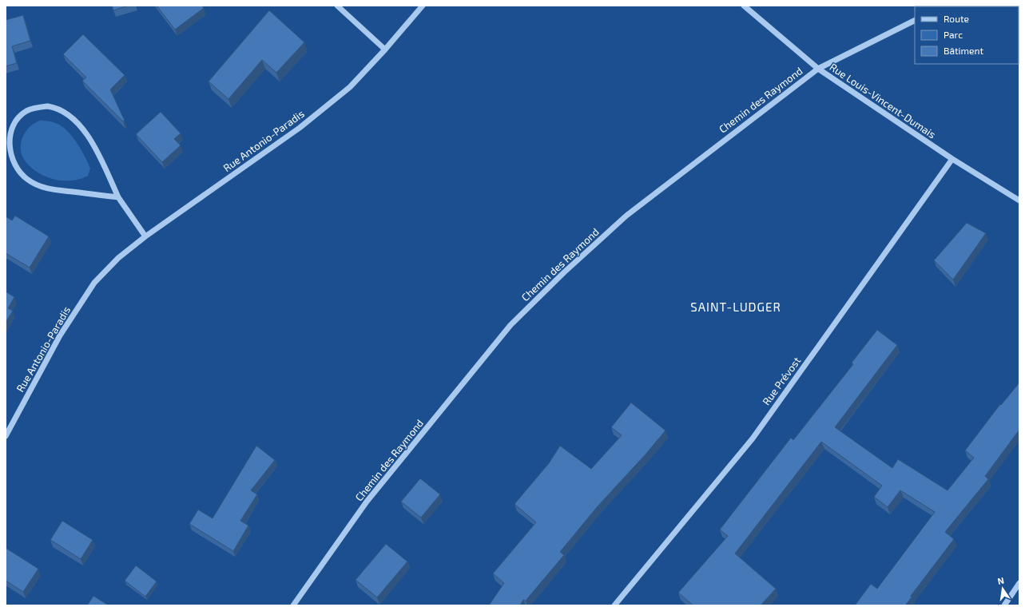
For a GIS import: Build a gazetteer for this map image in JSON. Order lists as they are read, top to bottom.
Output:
{
  "streets": {
    "street": [
      "Chemin des Raymond",
      "Rue Louis-Vincent-Dumais",
      "Rue Antonio-Paradis",
      "Rue Prévost"
    ]
  },
  "crossings": [
    ["Chemin des Raymond", "Rue Louis-Vincent-Dumais"],
    ["Rue Louis-Vincent-Dumais", "Rue Prévost"]
  ],
  "districts": ["SAINT-LUDGER"],
  "legend": ["Route", "Parc", "Bâtiment"],
  "north": "top"
}
